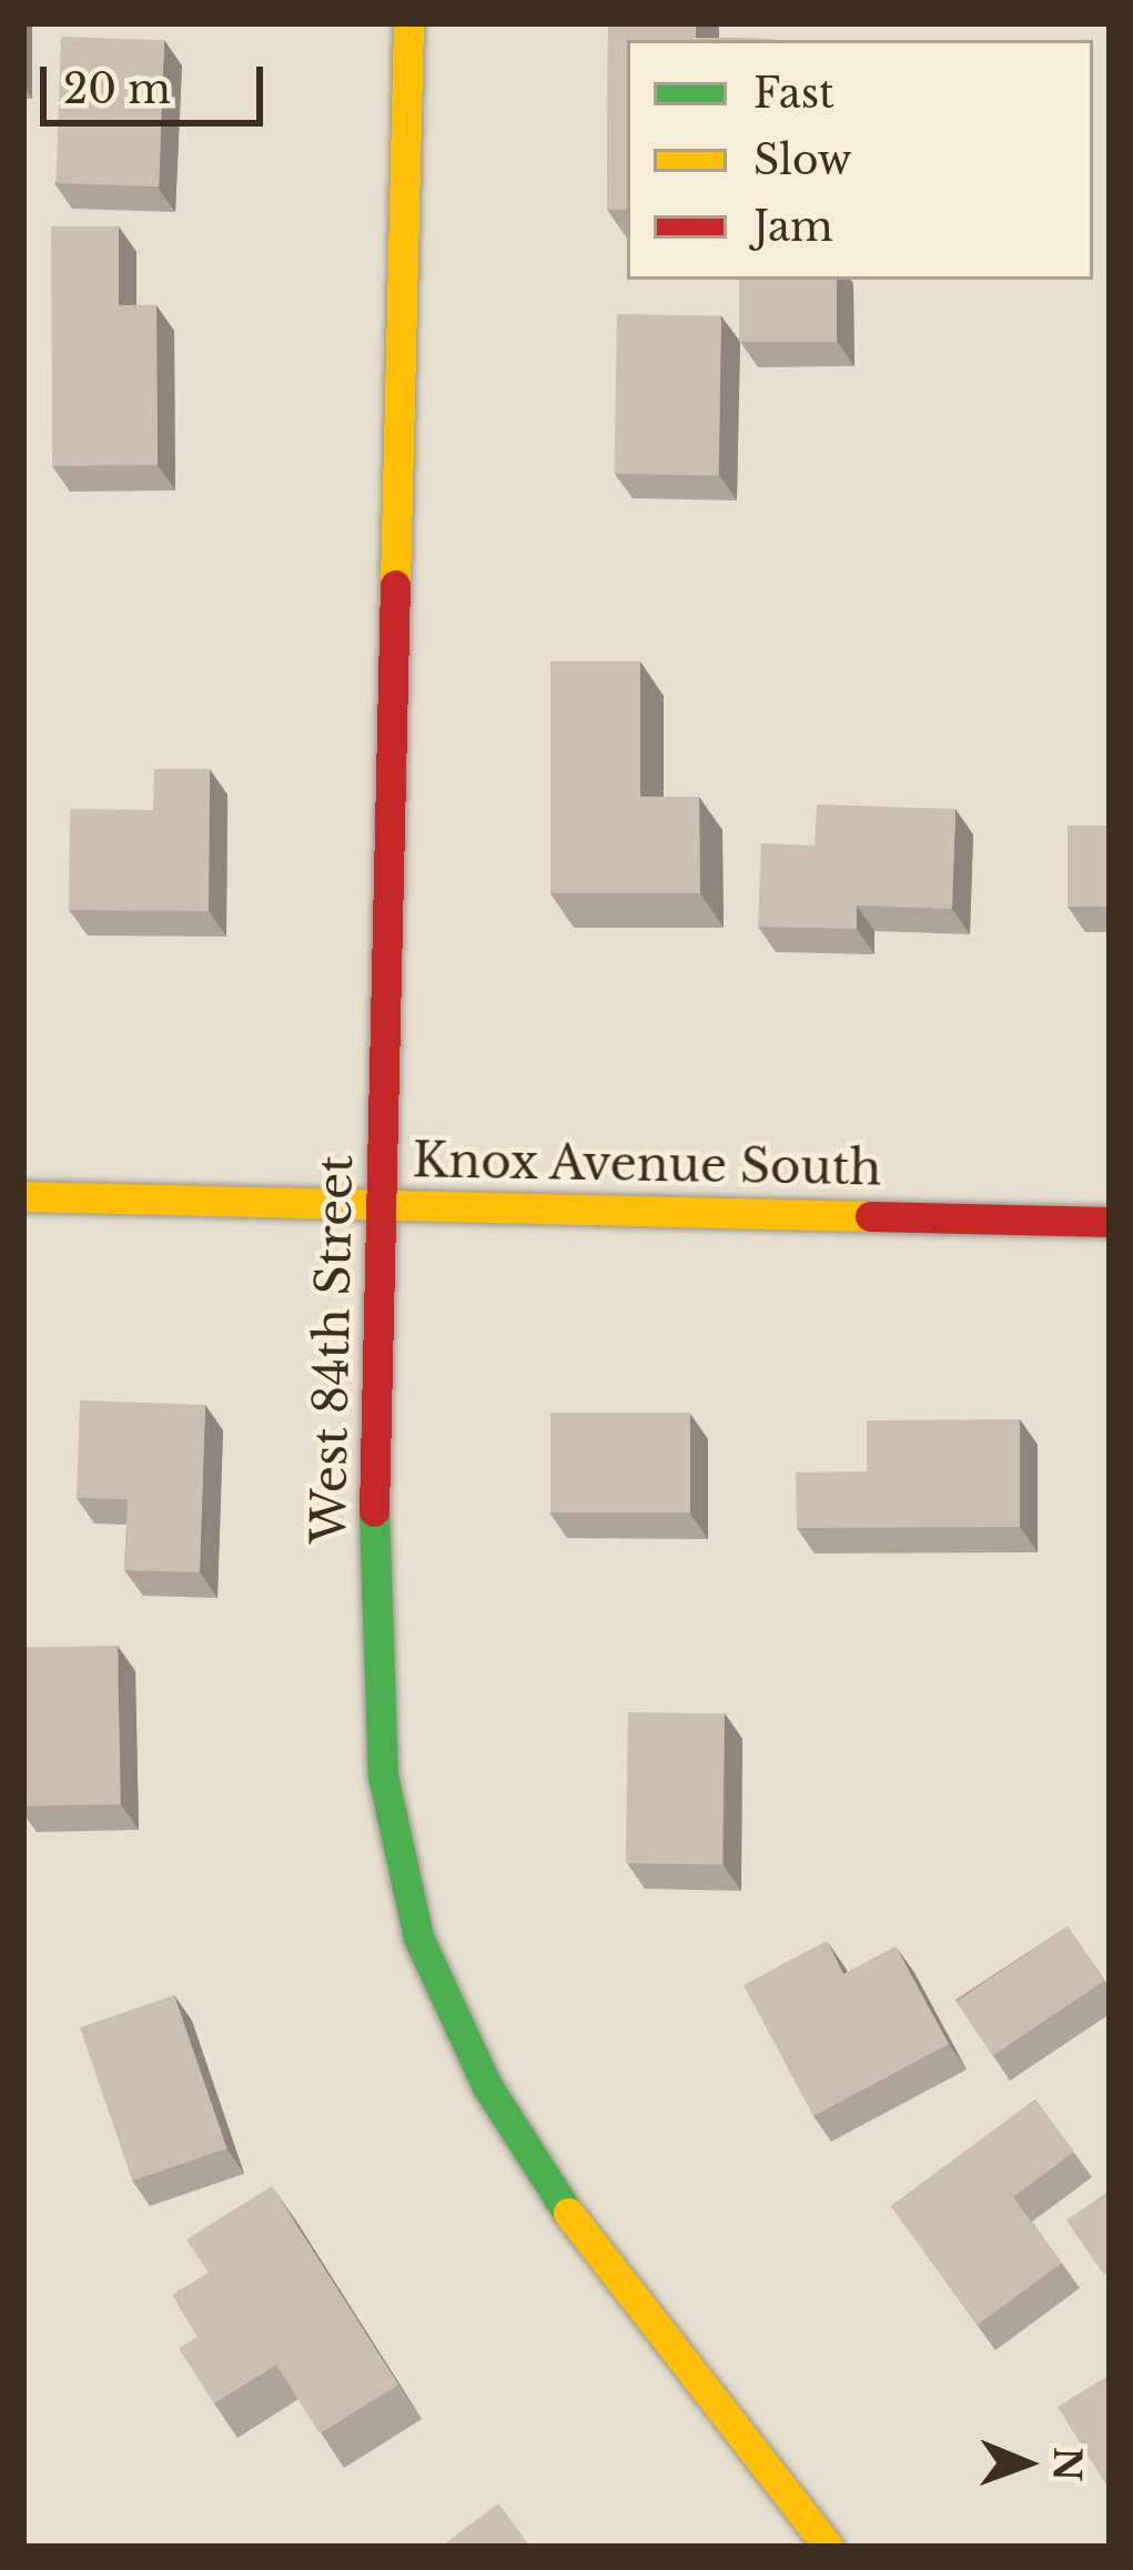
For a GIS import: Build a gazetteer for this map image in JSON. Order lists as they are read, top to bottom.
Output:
{
  "streets": {
    "street": ["Knox Avenue South", "West 84th Street"]
  },
  "crossings": [
    ["Knox Avenue South", "West 84th Street"]
  ],
  "legend": ["Fast", "Slow", "Jam"],
  "scale_bar": "20 m",
  "north": "right"
}
